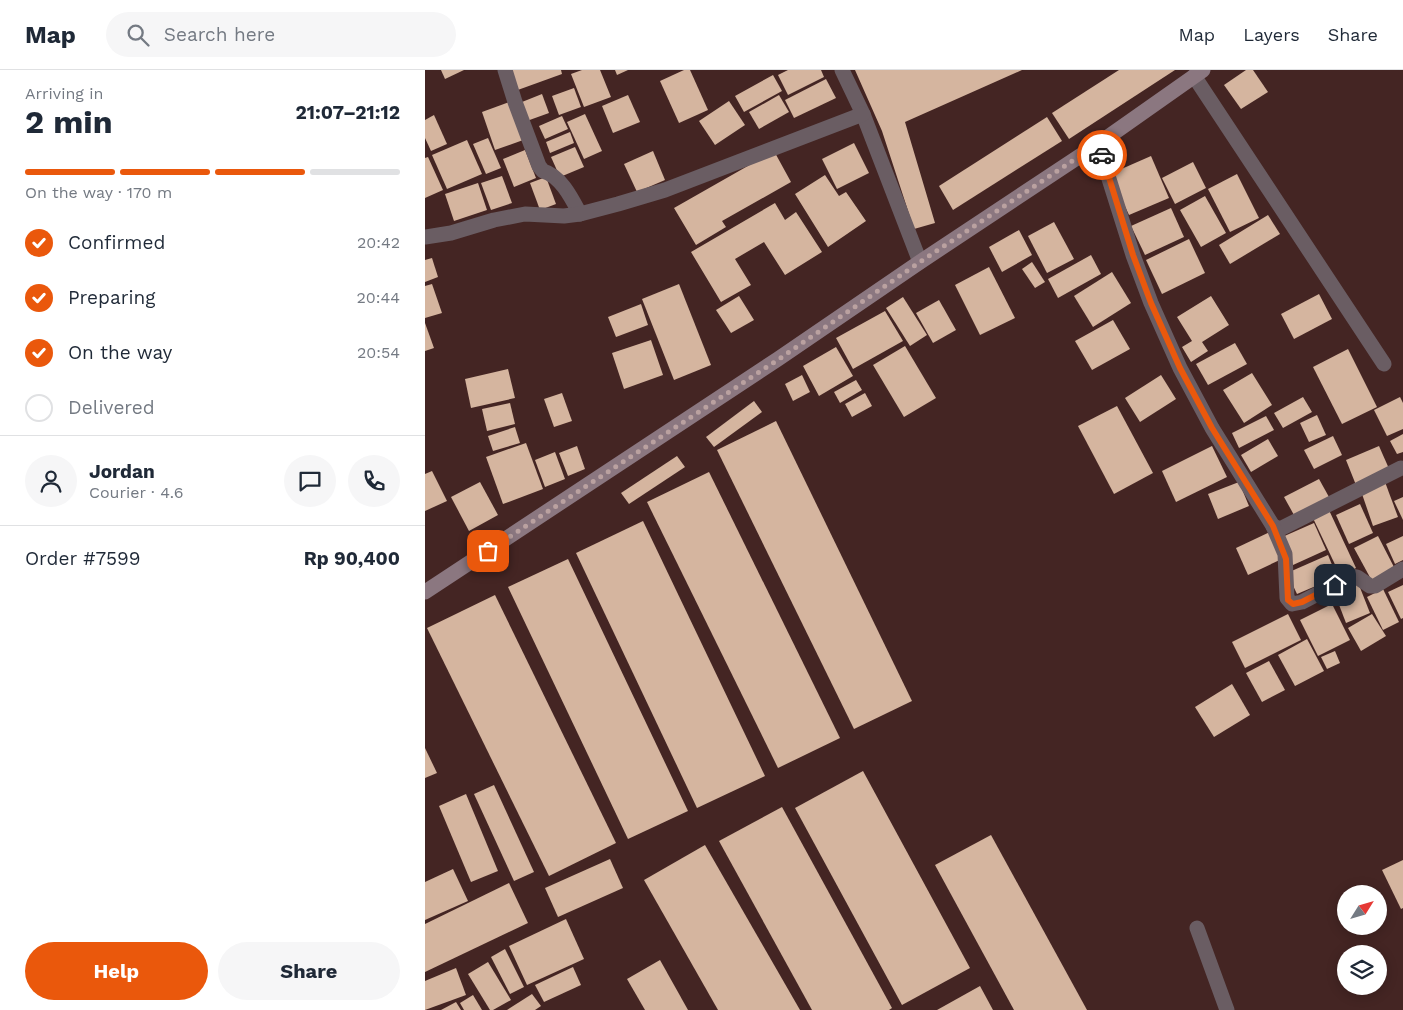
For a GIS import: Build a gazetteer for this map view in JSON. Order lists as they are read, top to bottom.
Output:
{
  "north": "top right",
  "page": {
    "header": "Map",
    "search": "Search here",
    "nav": ["Map", "Layers", "Share"],
    "heading": ["2 min", "Arriving in", "21:07–21:12"],
    "panel": [
      "Jordan",
      "Courier · 4.6",
      "Order #7599",
      "Rp 90,400"
    ],
    "bar": "On the way · 170 m",
    "list": [
      ["Confirmed", "20:42"],
      ["Preparing", "20:44"],
      ["On the way", "20:54"],
      "Delivered"
    ],
    "buttons": ["Help", "Share"]
  }
}
